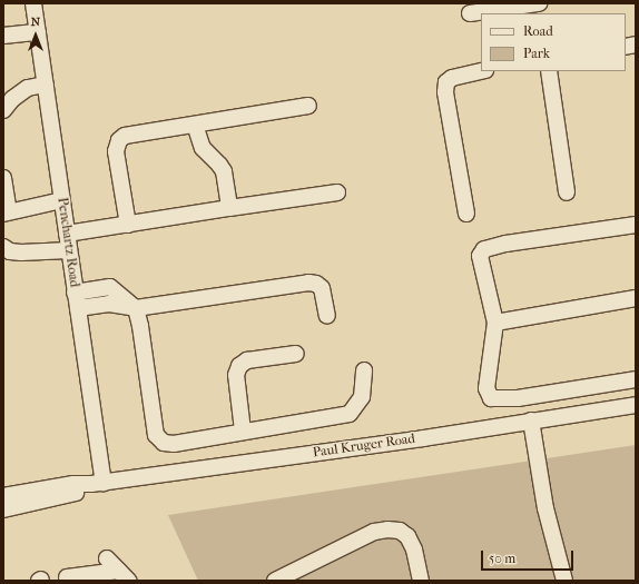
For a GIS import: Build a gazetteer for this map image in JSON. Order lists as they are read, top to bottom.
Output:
{
  "streets": {
    "street": ["Penchartz Road", "Paul Kruger Road"]
  },
  "crossings": [
    ["Penchartz Road", "Paul Kruger Road"]
  ],
  "legend": ["Road", "Park"],
  "scale_bar": "50 m",
  "north": "top"
}
